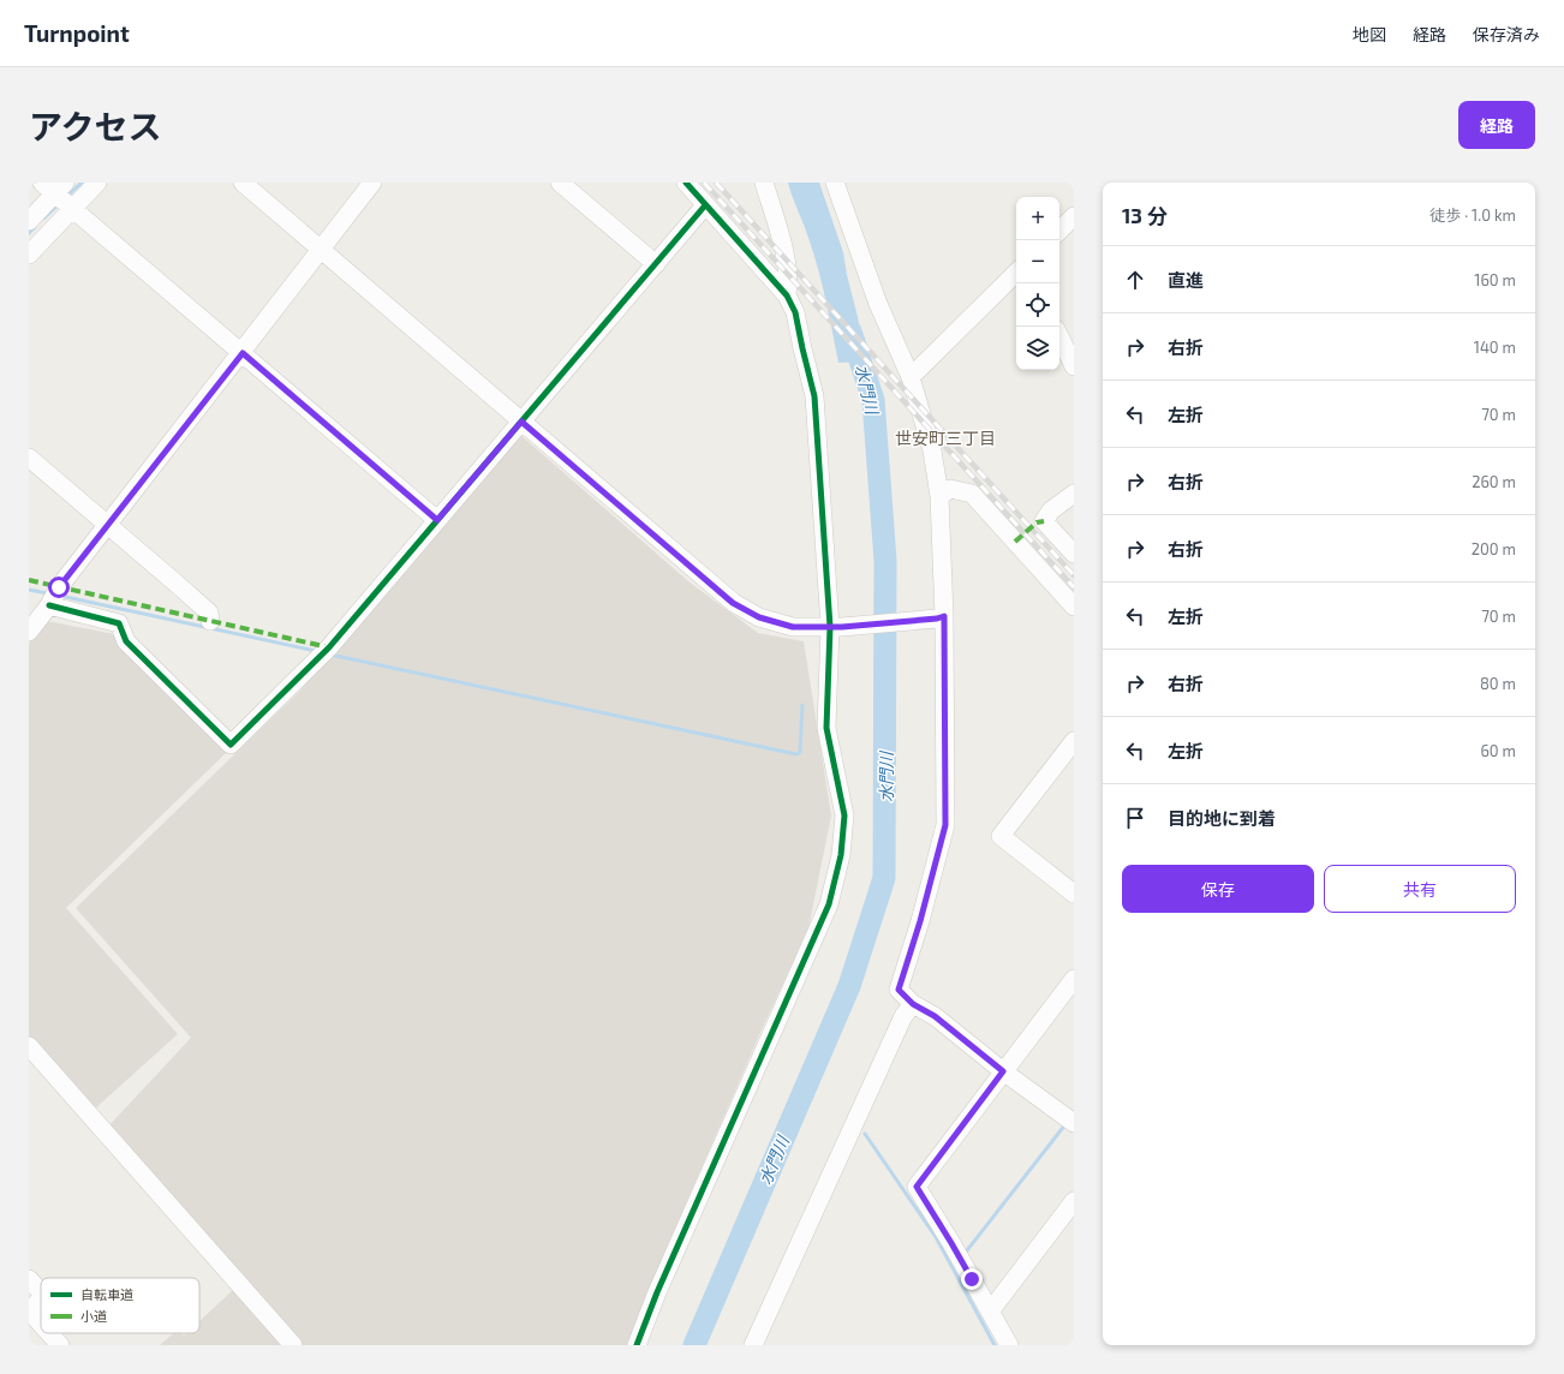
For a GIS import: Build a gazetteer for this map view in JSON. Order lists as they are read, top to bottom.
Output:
{
  "districts": ["世安町三丁目"],
  "water": ["水門川"],
  "legend": ["自転車道", "小道"],
  "page": {
    "header": "Turnpoint",
    "nav": ["地図", "経路", "保存済み"],
    "title": "アクセス",
    "buttons": [
      "経路",
      ["保存", "共有"]
    ],
    "heading": ["13 分", "徒歩 · 1.0 km"],
    "map_buttons": ["+", "−"],
    "list": [
      ["直進", "160 m"],
      ["右折", "140 m"],
      ["左折", "70 m"],
      ["右折", "260 m"],
      ["右折", "200 m"],
      ["左折", "70 m"],
      ["右折", "80 m"],
      ["左折", "60 m"],
      "目的地に到着"
    ]
  }
}
